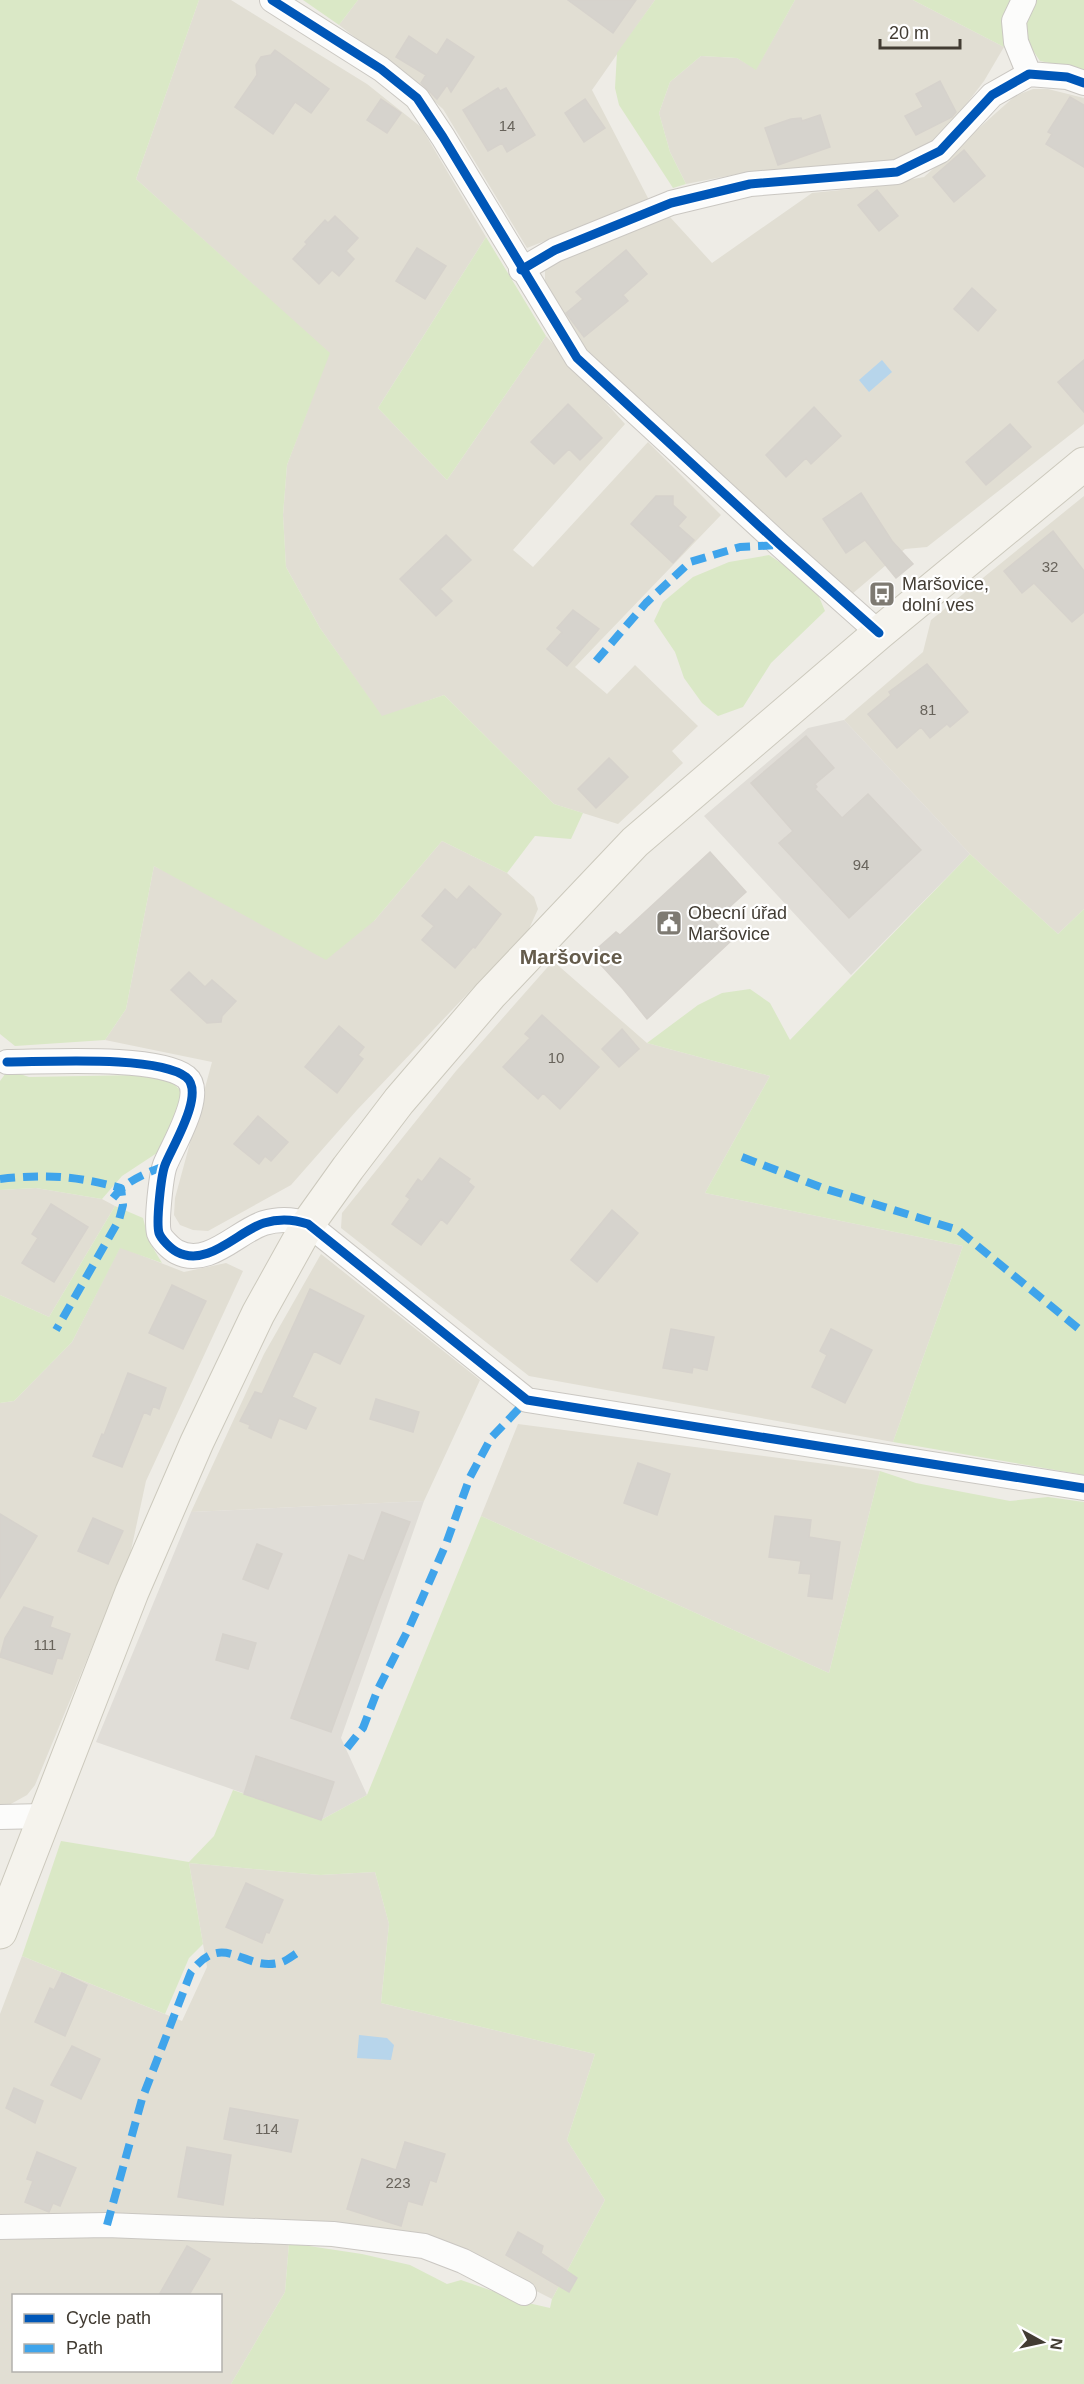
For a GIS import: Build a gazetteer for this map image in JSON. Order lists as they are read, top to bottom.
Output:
{
  "districts": ["Maršovice"],
  "places": {
    "bus stop": ["Maršovice, dolní ves"],
    "public building": ["Obecní úřad Maršovice"]
  },
  "house_numbers": [
    "14",
    "32",
    "81",
    "94",
    "10",
    "111",
    "114",
    "223"
  ],
  "legend": ["Cycle path", "Path"],
  "scale_bar": "20 m",
  "north": "right"
}
